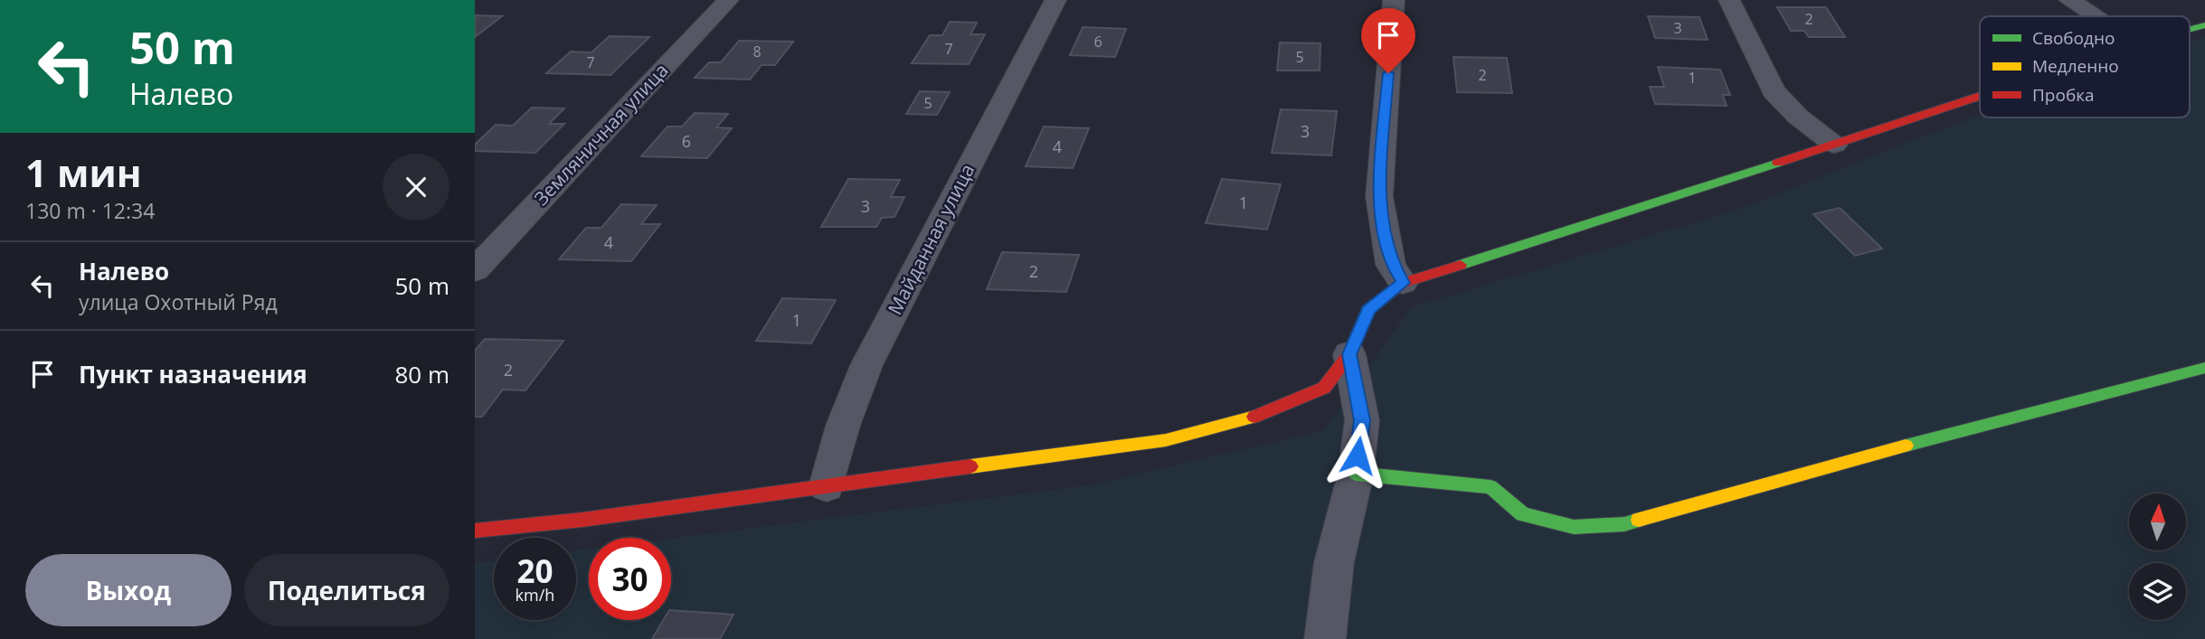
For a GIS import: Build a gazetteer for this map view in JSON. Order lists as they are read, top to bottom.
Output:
{
  "streets": {
    "street": ["Земляничная улица", "Майданная улица"]
  },
  "house_numbers": [
    "2",
    "3",
    "6",
    "7",
    "8",
    "5",
    "7",
    "2",
    "1",
    "5",
    "3",
    "6",
    "4",
    "1",
    "3",
    "4",
    "2",
    "1",
    "2"
  ],
  "legend": ["Свободно", "Медленно", "Пробка"],
  "north": "top",
  "page": {
    "turn": ["50 m", "Налево"],
    "heading": ["1 мин", "130 m · 12:34"],
    "list": [
      {
        "name": "Налево",
        "note": "улица Охотный Ряд",
        "value": "50 m"
      },
      {
        "name": "Пункт назначения",
        "value": "80 m"
      }
    ],
    "speed": "20 km/h",
    "limit": "30",
    "buttons": ["Выход", "Поделиться"]
  }
}
